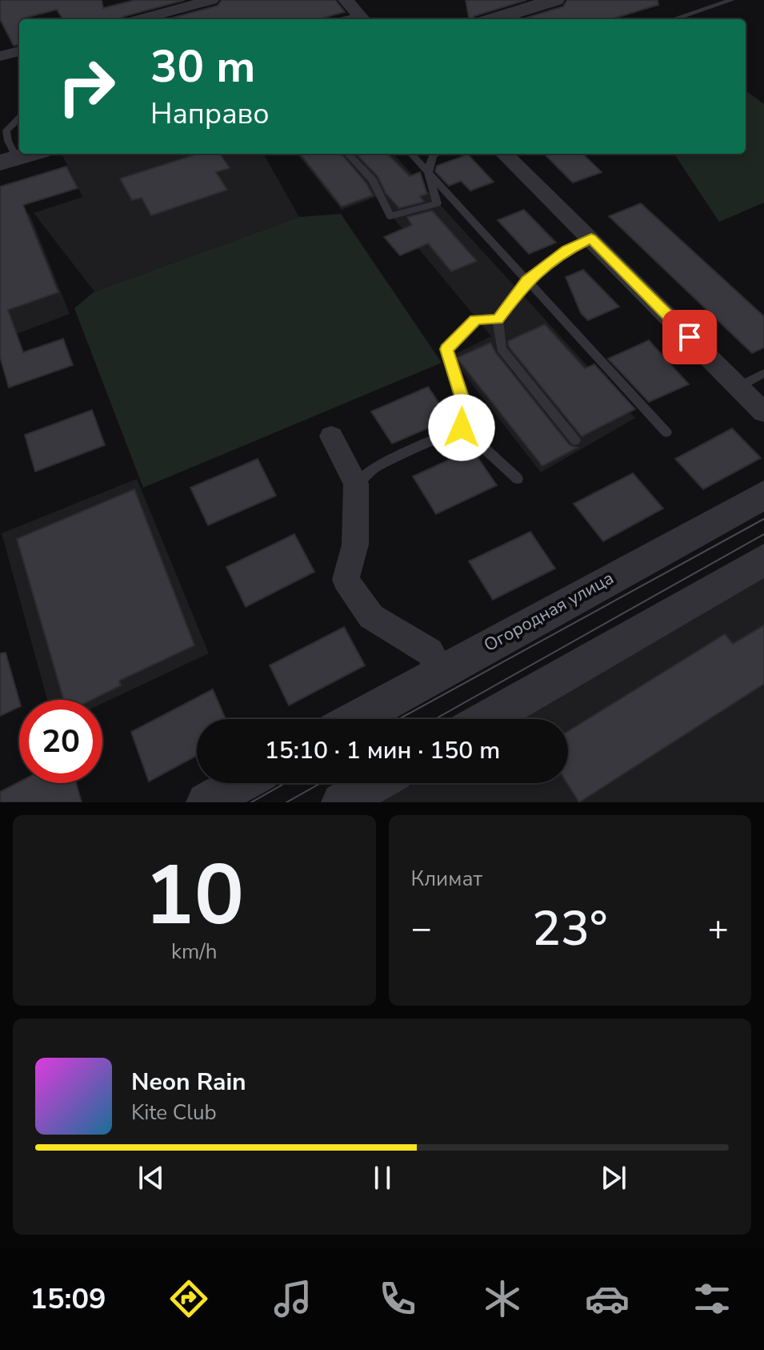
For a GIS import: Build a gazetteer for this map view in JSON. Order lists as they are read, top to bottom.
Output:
{
  "streets": {
    "street": ["Огородная улица"]
  },
  "page": {
    "turn": ["30 m", "Направо"],
    "limit": "20",
    "trip": "15:10 · 1 мин · 150 m",
    "tile": [
      ["10", "km/h"],
      "Климат"
    ],
    "heat": ["−", "23°", "+"],
    "song": ["Neon Rain", "Kite Club"],
    "tabs": "15:09"
  }
}
